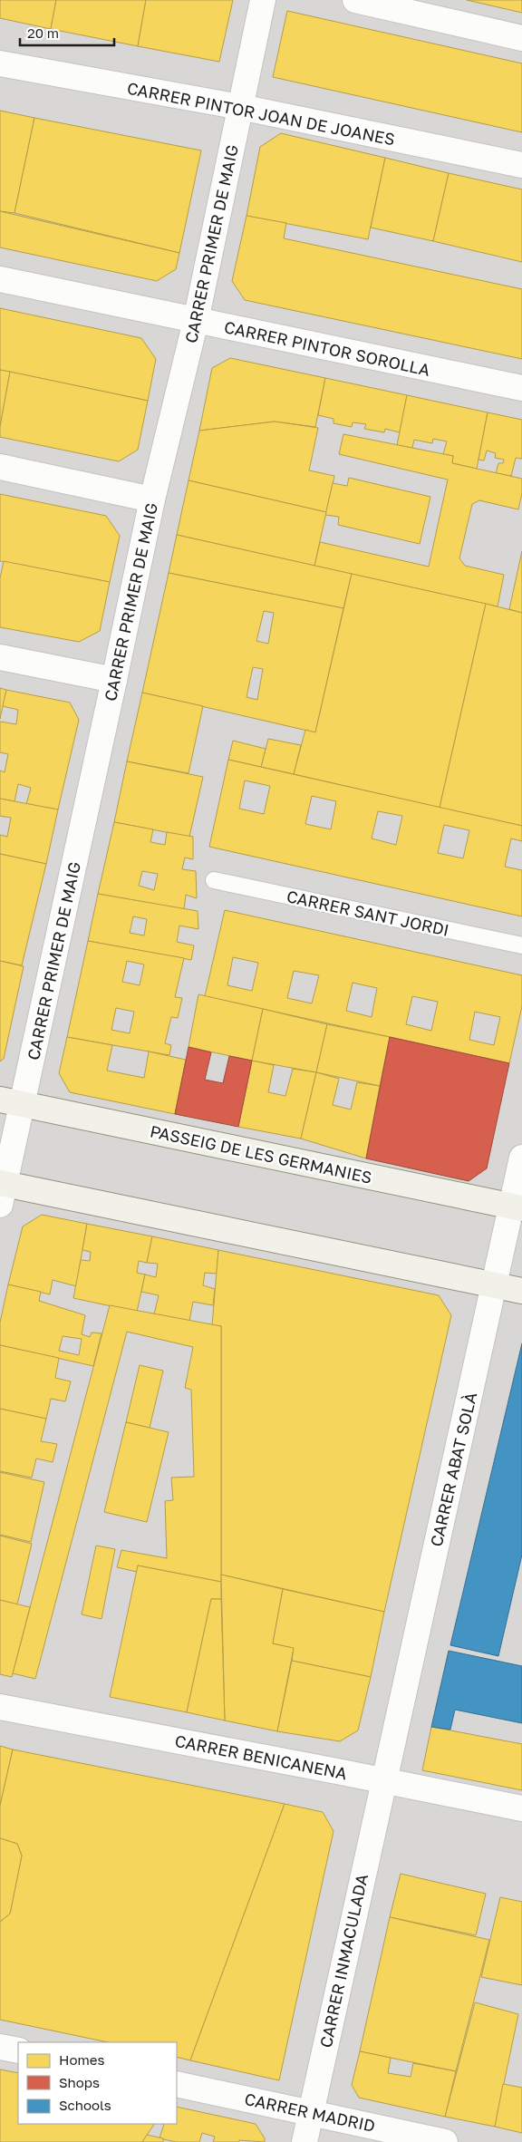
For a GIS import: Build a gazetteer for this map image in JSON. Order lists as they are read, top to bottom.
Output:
{
  "streets": {
    "street": [
      "CARRER PINTOR JOAN DE JOANES",
      "CARRER PRIMER DE MAIG",
      "CARRER PINTOR SOROLLA",
      "PASSEIG DE LES GERMANIES",
      "CARRER ABAT SOLÀ",
      "CARRER BENICANENA",
      "CARRER INMACULADA",
      "CARRER MADRID"
    ],
    "lane": ["CARRER SANT JORDI"]
  },
  "crossings": [
    ["CARRER PINTOR JOAN DE JOANES", "CARRER PRIMER DE MAIG"],
    ["CARRER PRIMER DE MAIG", "CARRER PINTOR SOROLLA"],
    ["CARRER PRIMER DE MAIG", "PASSEIG DE LES GERMANIES"],
    ["PASSEIG DE LES GERMANIES", "CARRER ABAT SOLÀ"],
    ["CARRER ABAT SOLÀ", "CARRER BENICANENA"],
    ["CARRER ABAT SOLÀ", "CARRER INMACULADA"],
    ["CARRER BENICANENA", "CARRER INMACULADA"],
    ["CARRER INMACULADA", "CARRER MADRID"]
  ],
  "legend": ["Homes", "Shops", "Schools"],
  "scale_bar": "20 m"
}
